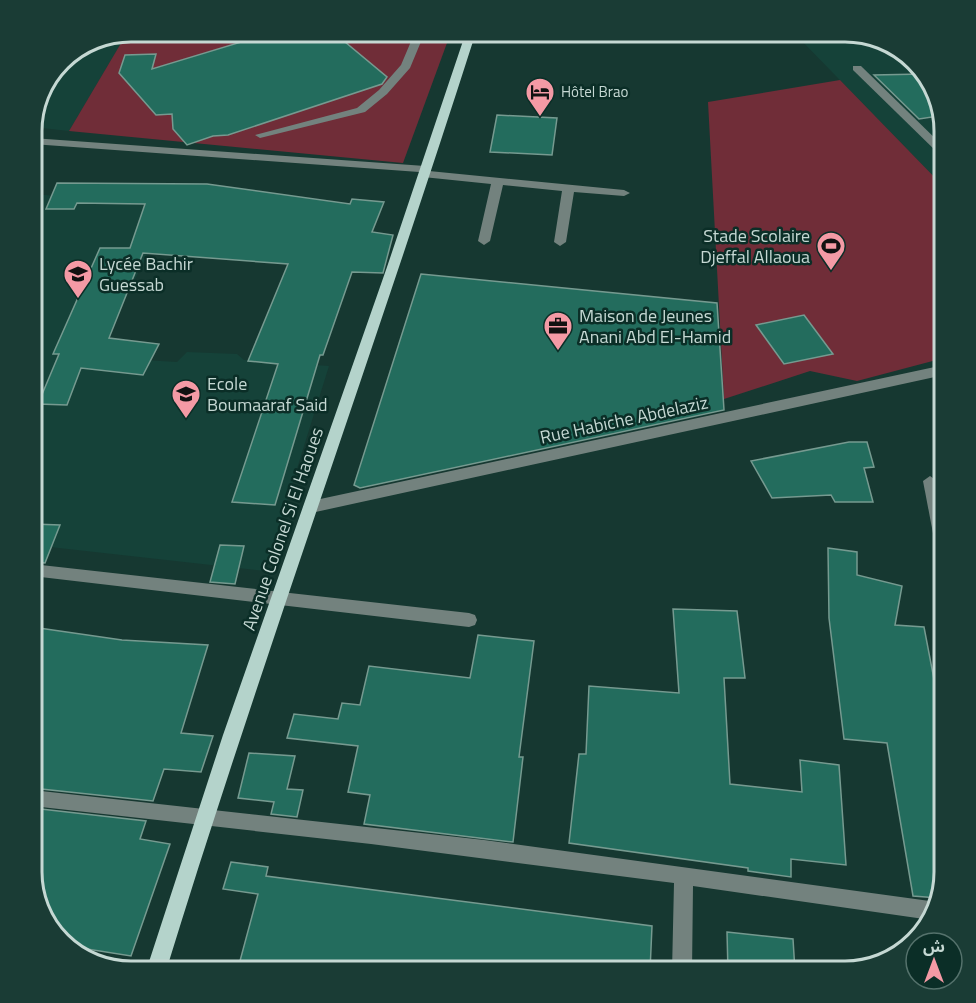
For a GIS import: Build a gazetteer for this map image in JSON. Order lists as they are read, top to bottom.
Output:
{
  "streets": {
    "main road": ["Avenue Colonel Si El Haoues"],
    "street": ["Rue Habiche Abdelaziz"]
  },
  "crossings": [
    ["Rue Habiche Abdelaziz", "Avenue Colonel Si El Haoues"]
  ],
  "places": {
    "hotel": ["Hôtel Brao"],
    "sports": ["Stade Scolaire Djeffal Allaoua"],
    "school or university": ["Lycée Bachir Guessab", "Ecole Boumaaraf Said"],
    "office": ["Maison de Jeunes Anani Abd El-Hamid"]
  },
  "north": "top"
}
